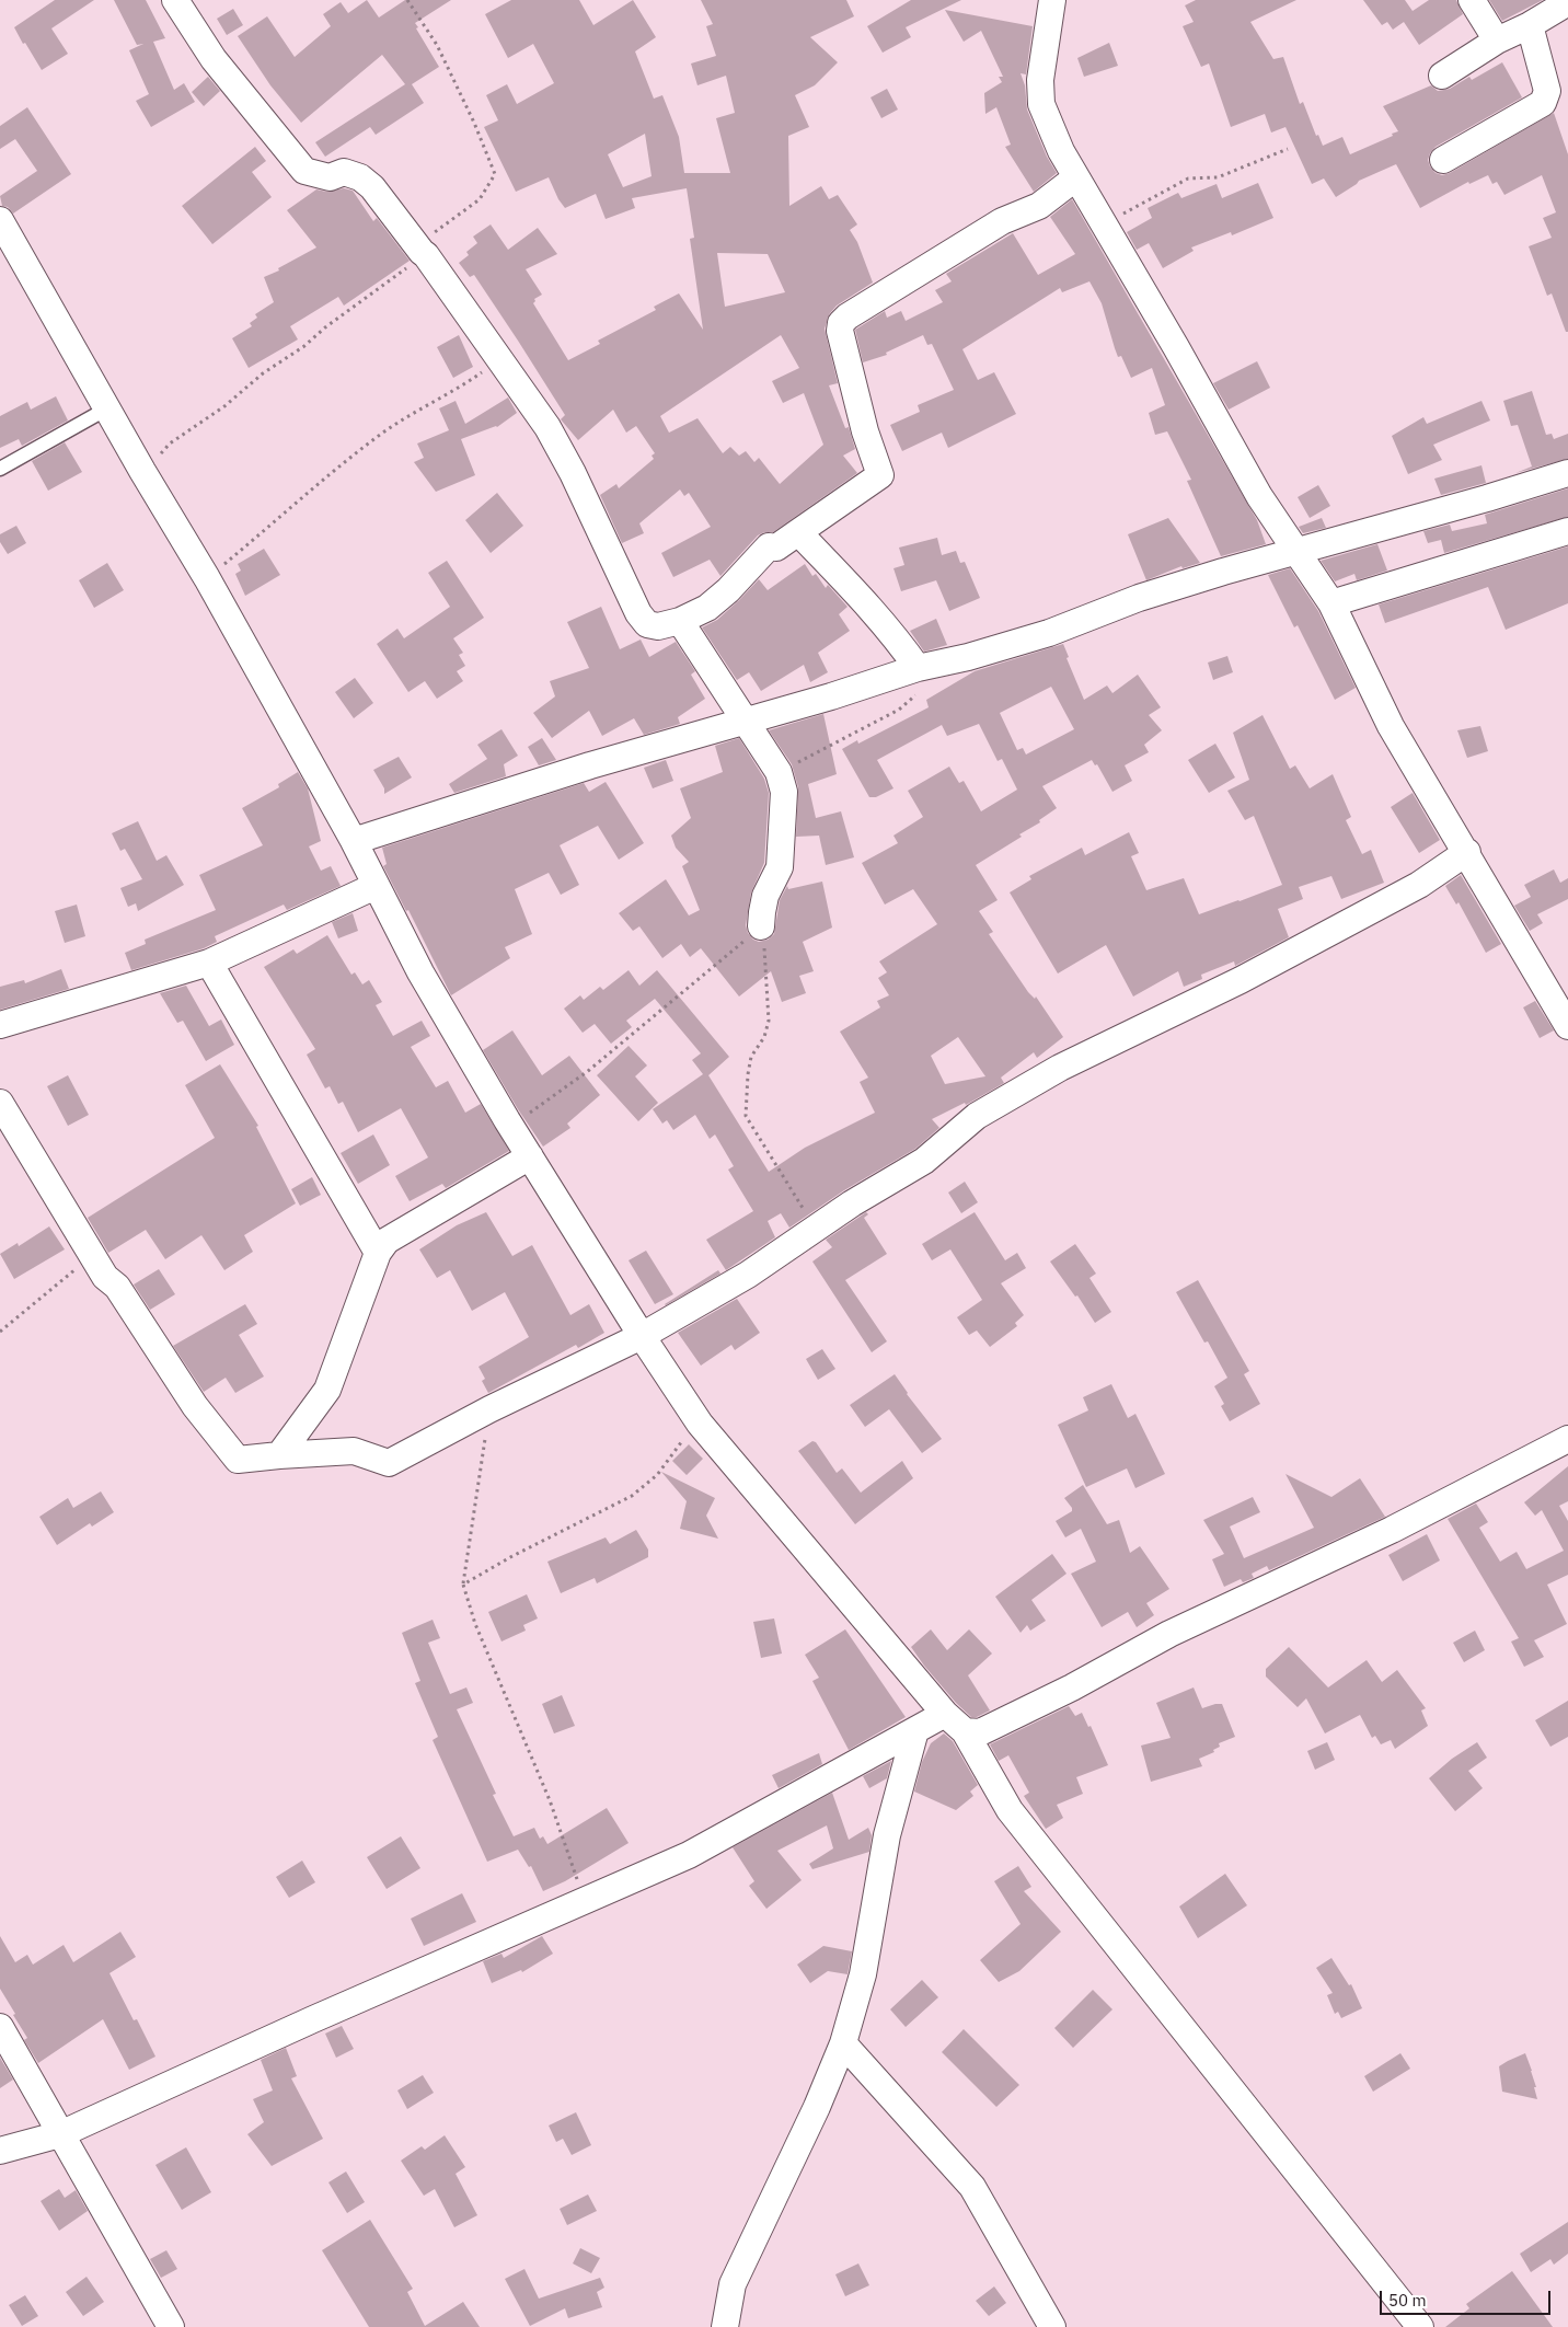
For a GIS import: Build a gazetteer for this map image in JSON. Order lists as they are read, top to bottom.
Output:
{
  "scale_bar": "50 m"
}
